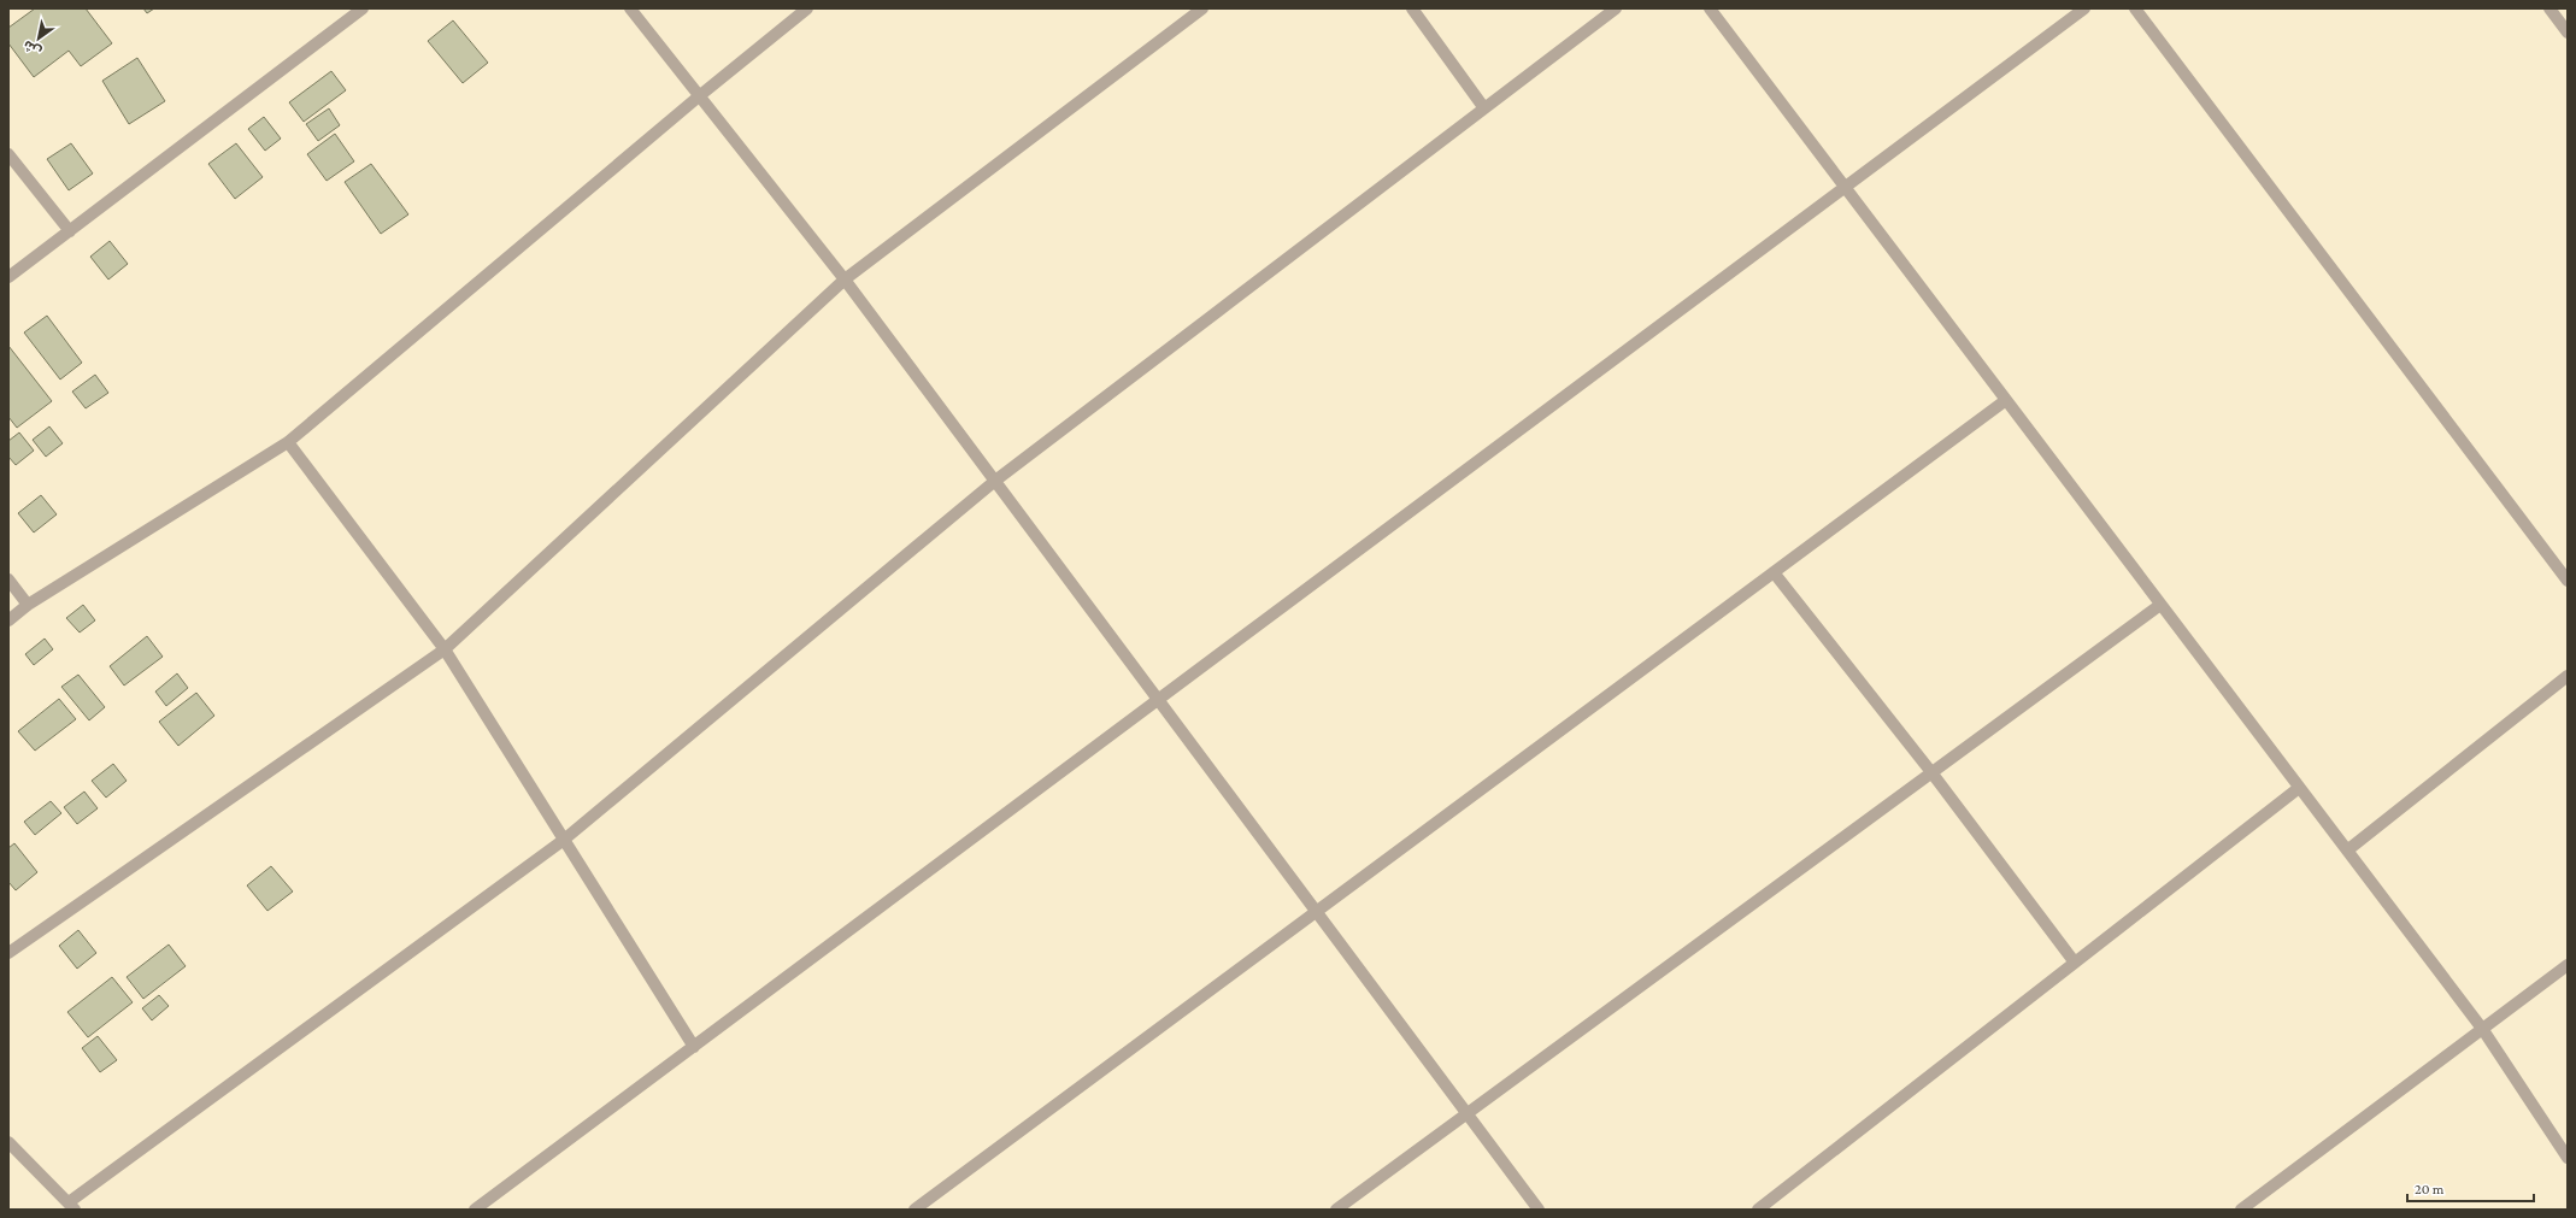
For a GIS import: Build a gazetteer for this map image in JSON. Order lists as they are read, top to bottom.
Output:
{
  "scale_bar": "20 m",
  "north": "bottom left"
}
